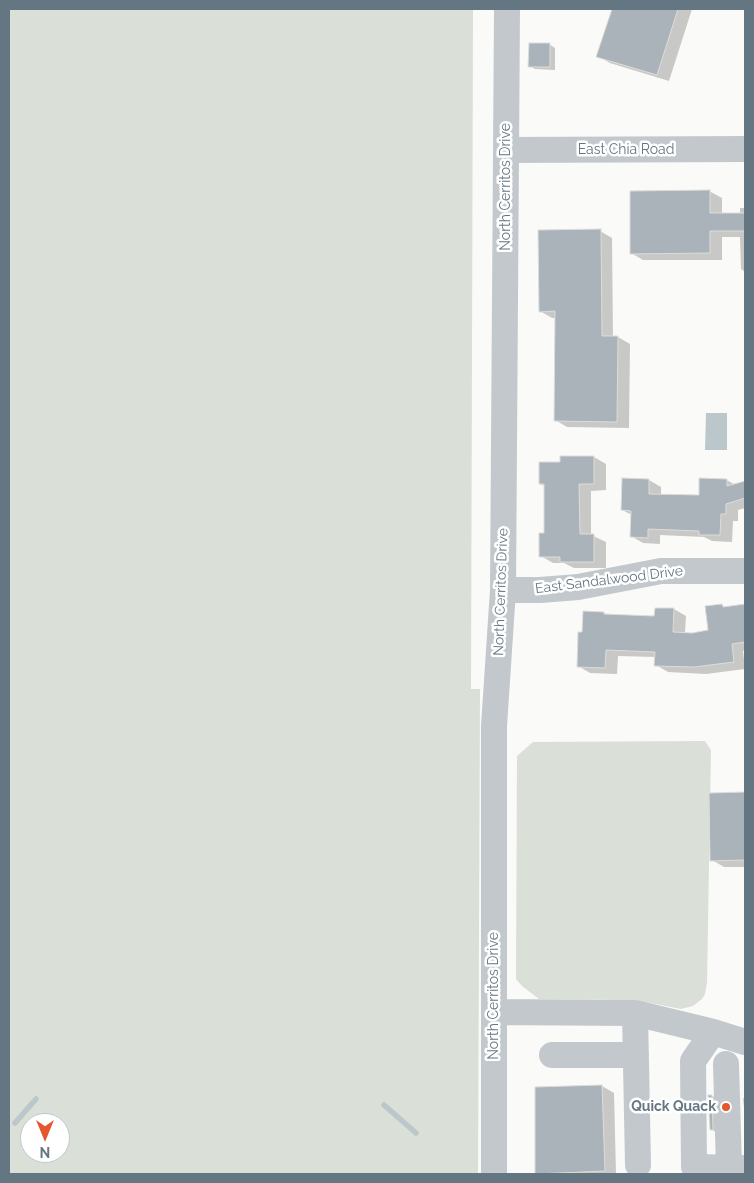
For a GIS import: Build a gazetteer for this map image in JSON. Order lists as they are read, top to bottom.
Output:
{
  "streets": {
    "street": ["East Chia Road", "North Cerritos Drive", "East Sandalwood Drive"]
  },
  "crossings": [
    ["East Chia Road", "North Cerritos Drive"],
    ["North Cerritos Drive", "East Sandalwood Drive"]
  ],
  "places": ["Quick Quack"],
  "north": "bottom"
}
